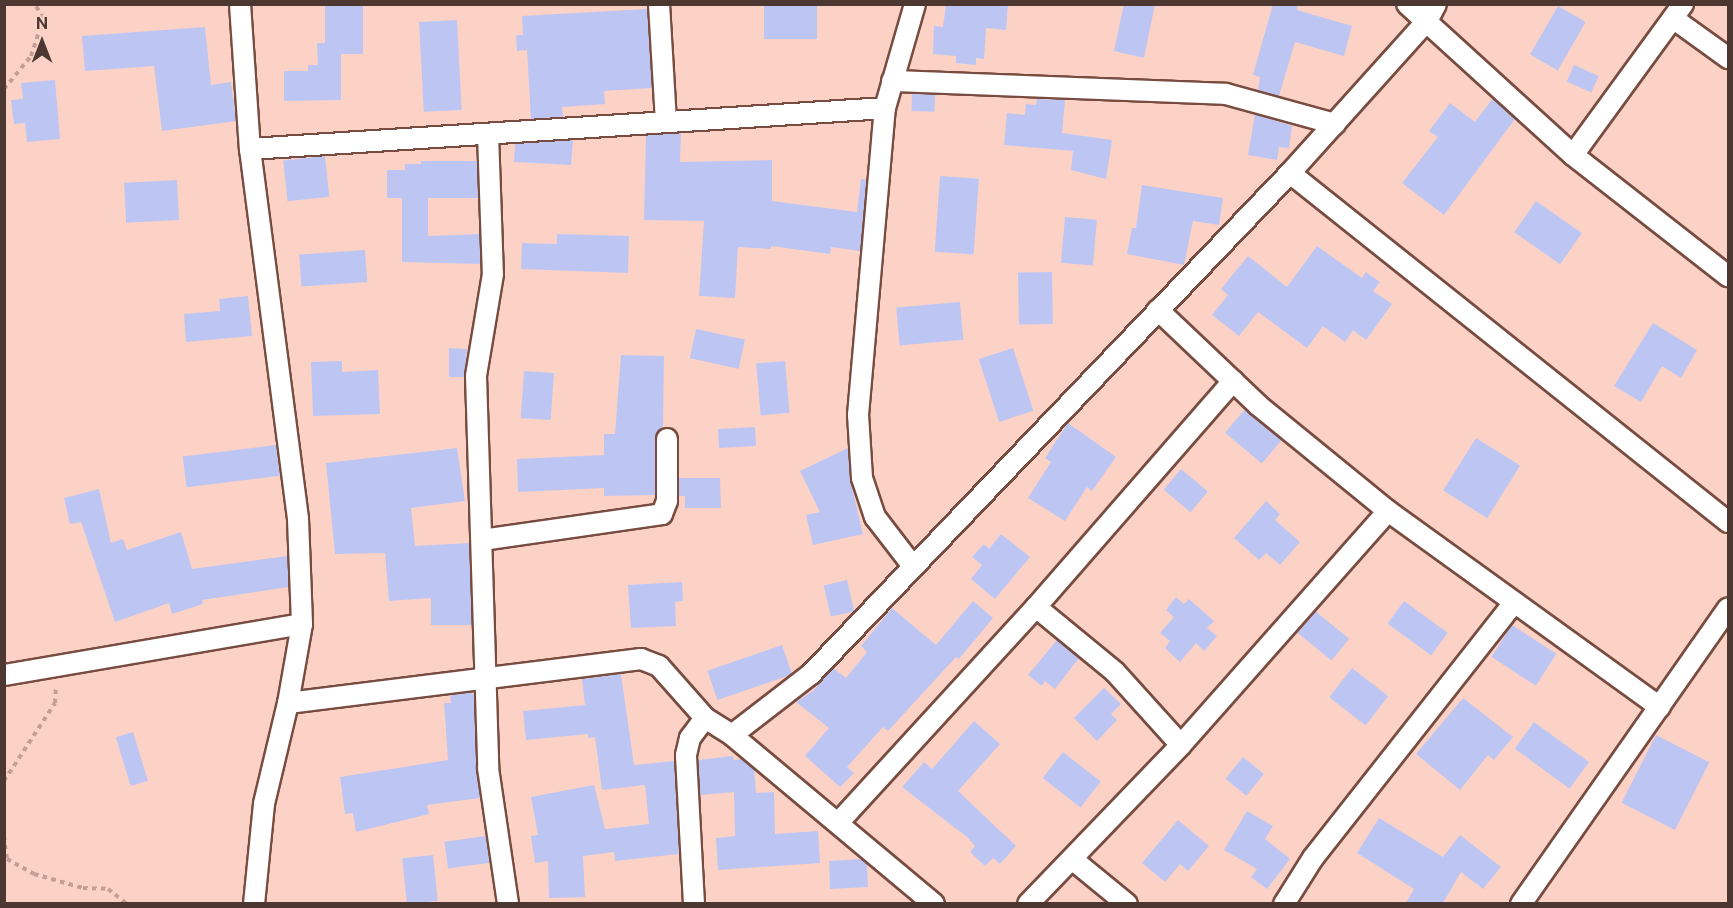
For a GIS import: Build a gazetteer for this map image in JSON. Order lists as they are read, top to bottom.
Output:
{
  "north": "top"
}
